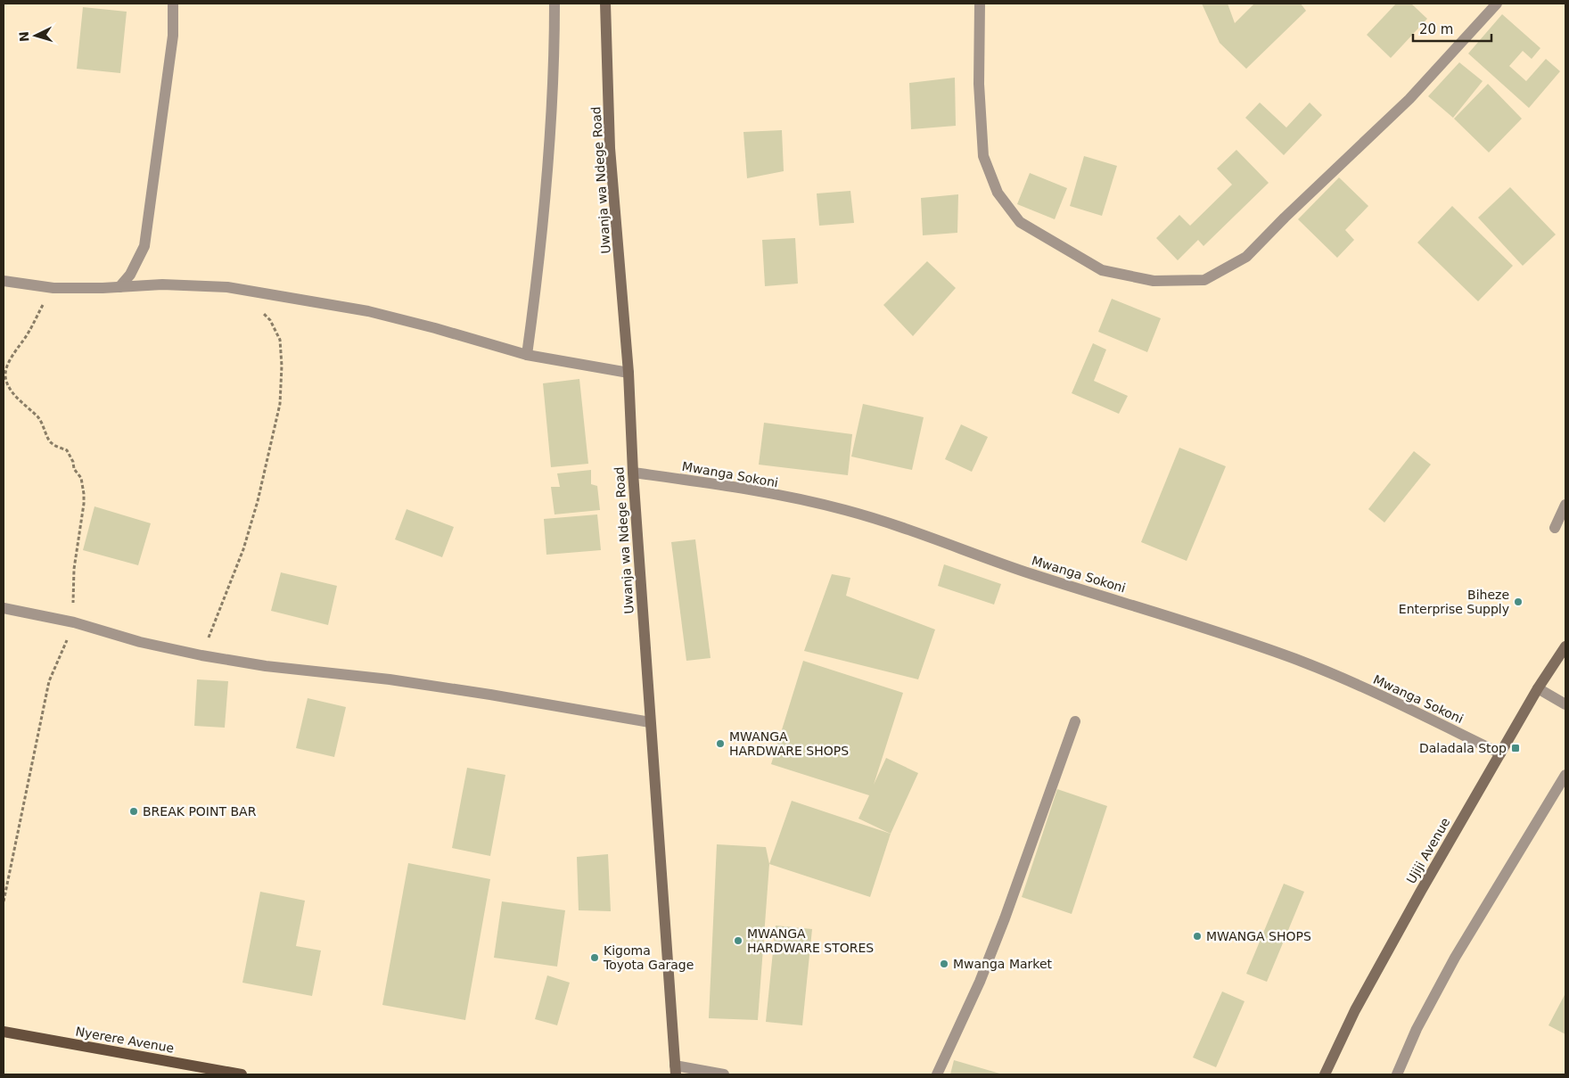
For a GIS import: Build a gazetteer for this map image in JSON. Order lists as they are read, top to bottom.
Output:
{
  "streets": {
    "main road": ["Uwanja wa Ndege Road", "Ujiji Avenue", "Nyerere Avenue"],
    "street": ["Mwanga Sokoni"]
  },
  "crossings": [
    ["Uwanja wa Ndege Road", "Mwanga Sokoni"],
    ["Mwanga Sokoni", "Ujiji Avenue"]
  ],
  "places": {
    "other": [
      "Biheze Enterprise Supply",
      "MWANGA HARDWARE SHOPS",
      "BREAK POINT BAR",
      "MWANGA SHOPS",
      "MWANGA HARDWARE STORES",
      "Kigoma Toyota Garage",
      "Mwanga Market"
    ],
    "transit": ["Daladala Stop"]
  },
  "scale_bar": "20 m",
  "north": "left"
}
